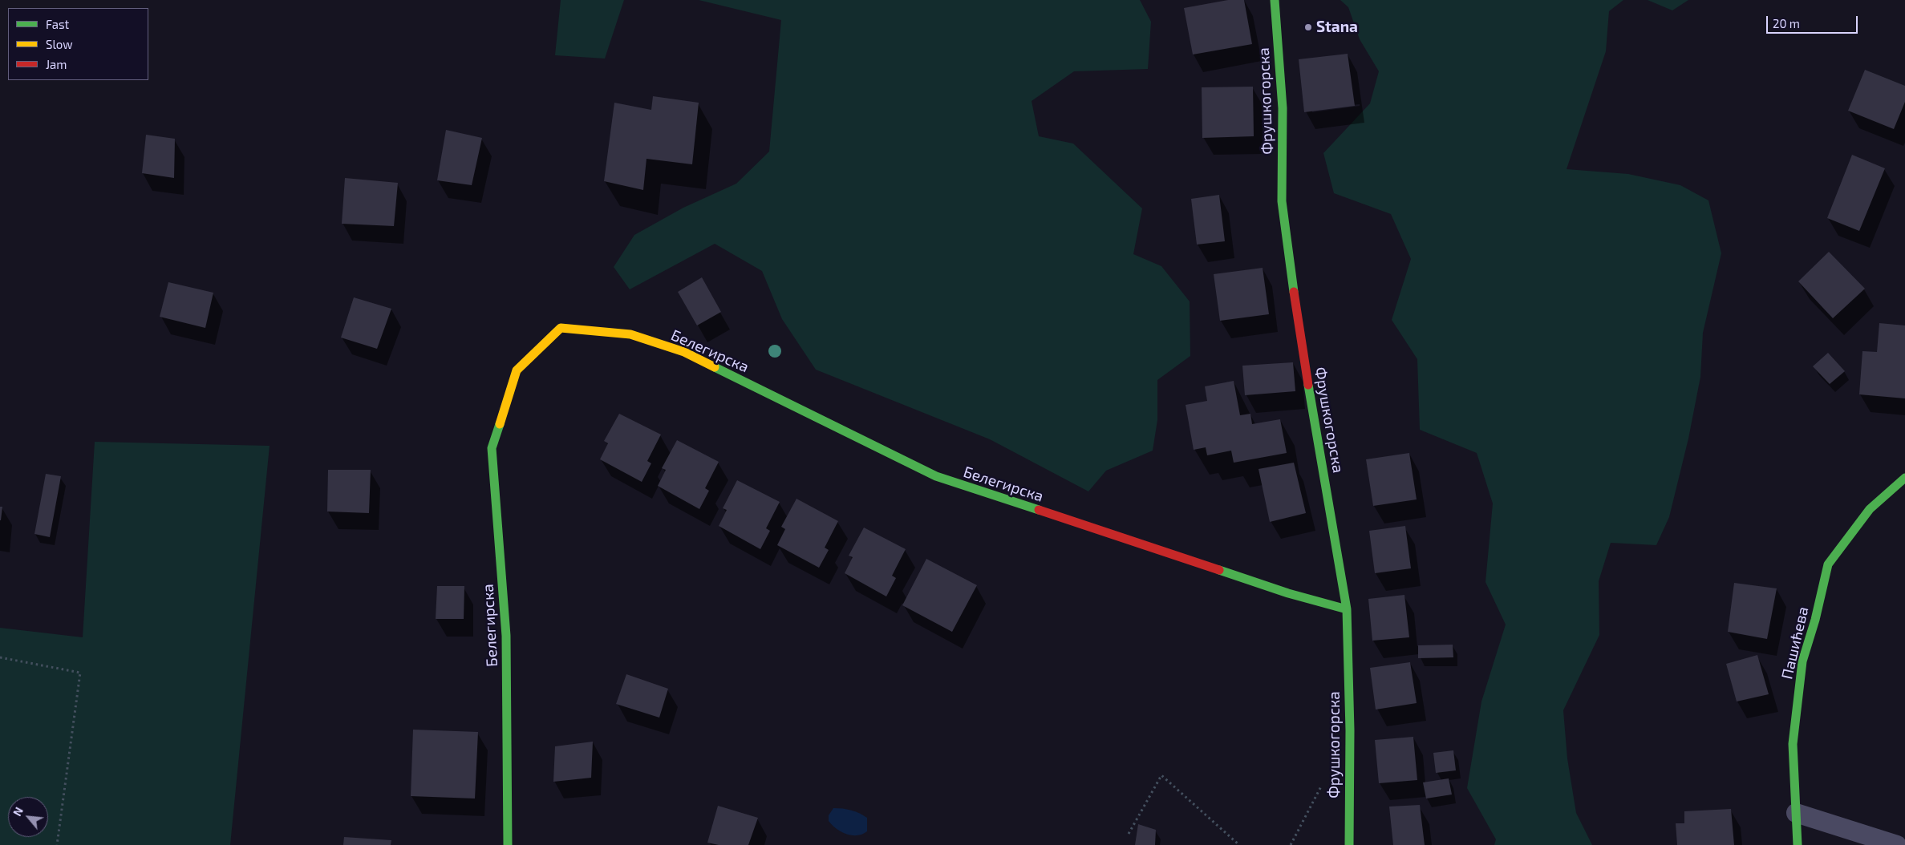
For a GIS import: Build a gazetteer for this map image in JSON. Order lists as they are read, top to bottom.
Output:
{
  "streets": {
    "street": ["Фрушкогорска", "Белегирска", "Пашићева"]
  },
  "crossings": [
    ["Фрушкогорска", "Белегирска"]
  ],
  "places": ["Stana"],
  "legend": ["Fast", "Slow", "Jam"],
  "scale_bar": "20 m",
  "north": "top left"
}
